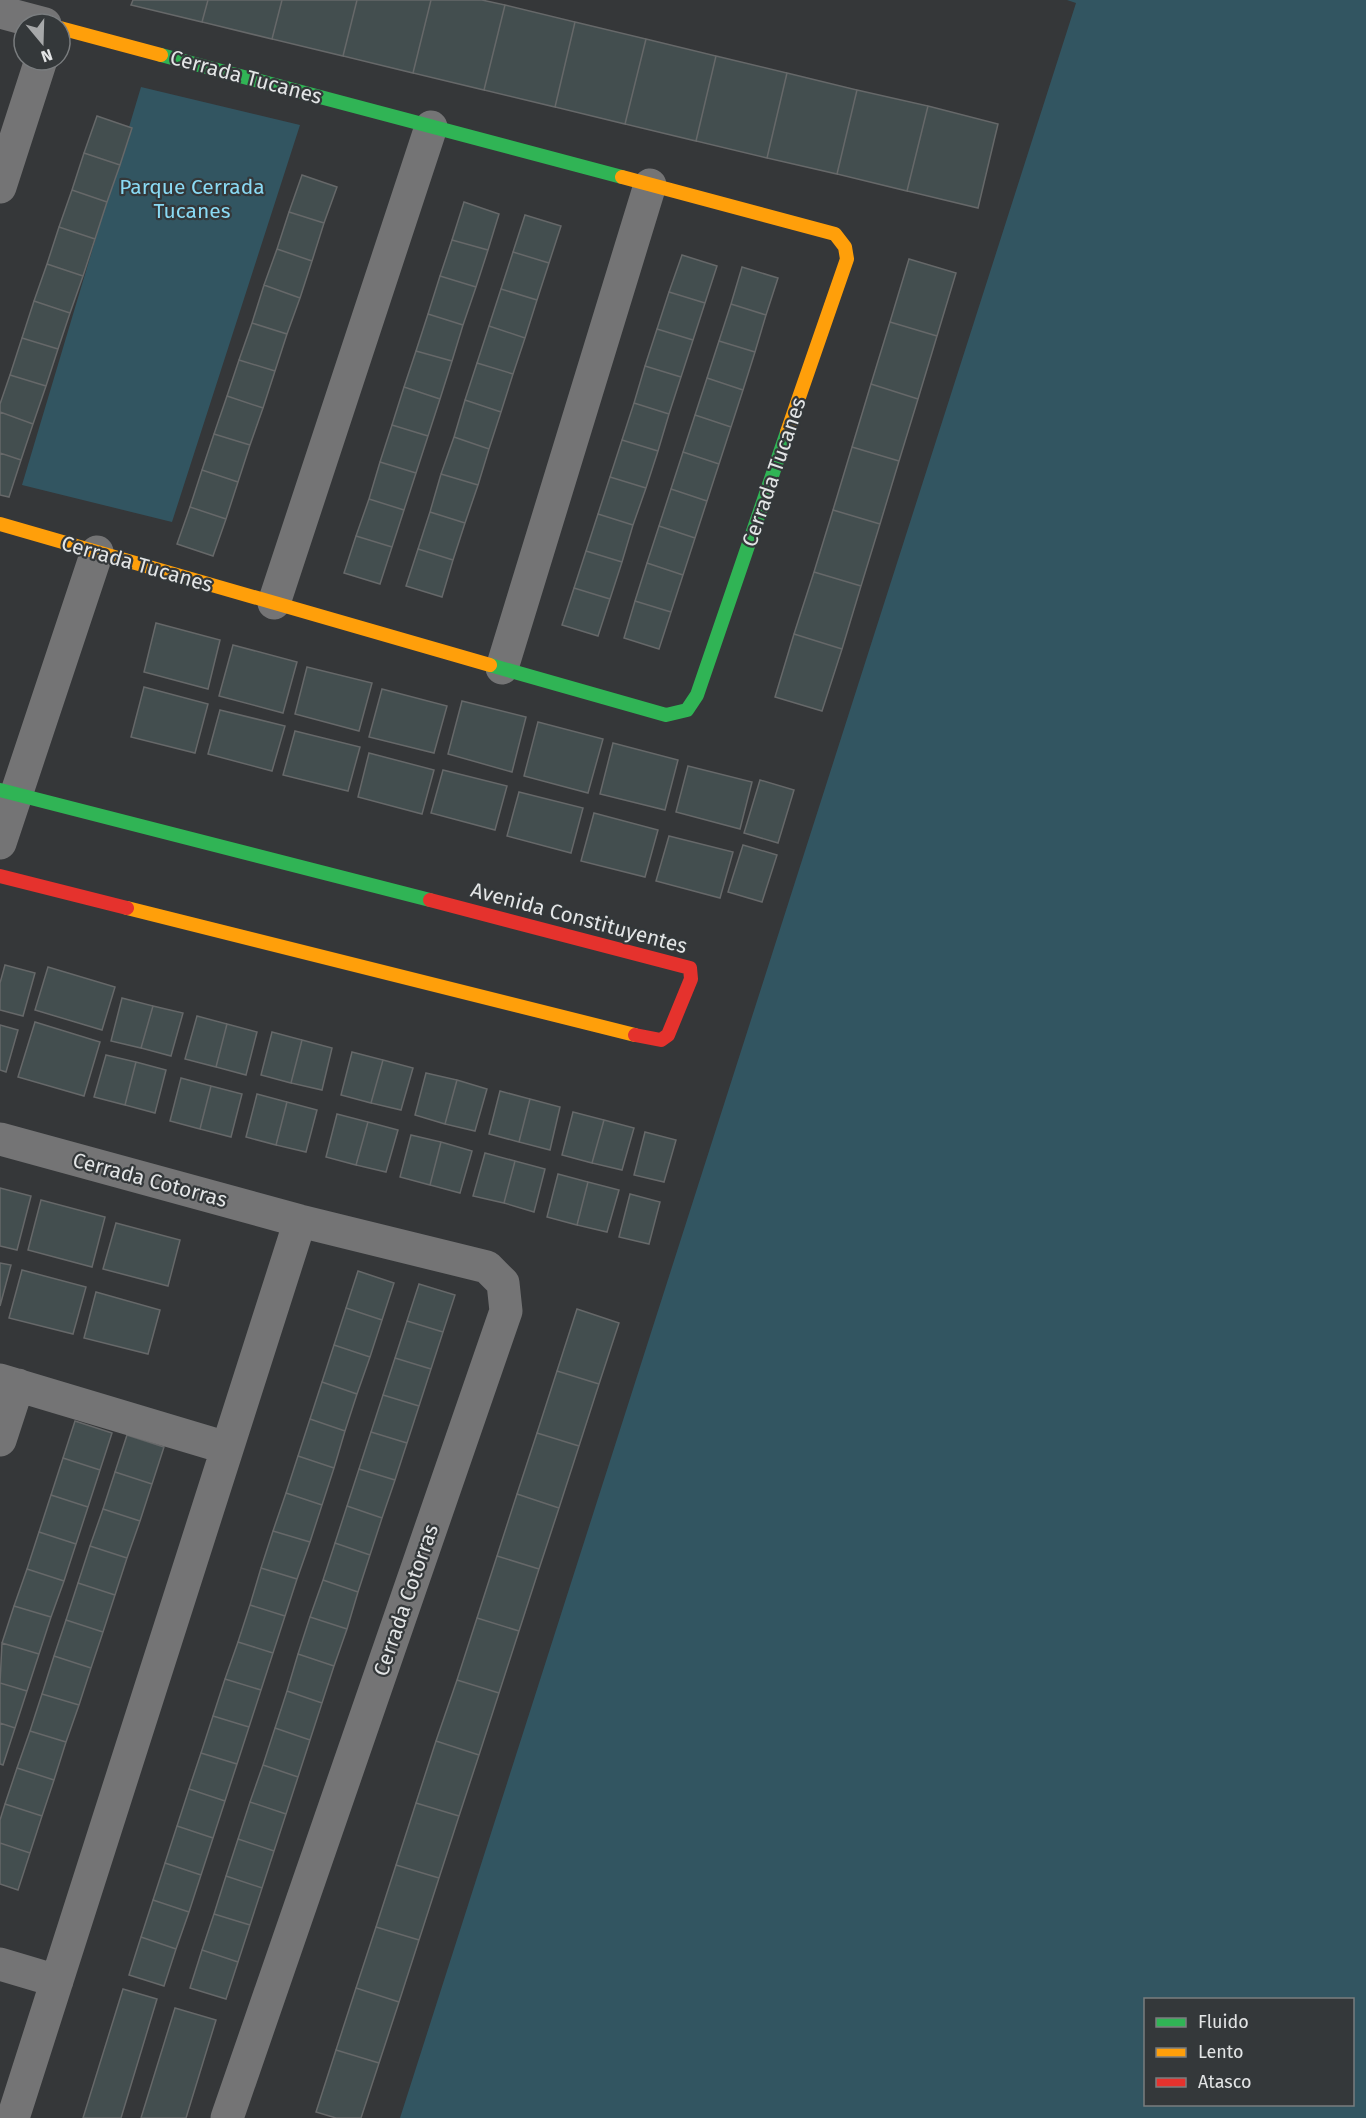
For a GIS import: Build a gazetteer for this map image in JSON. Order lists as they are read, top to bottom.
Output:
{
  "streets": {
    "street": ["Cerrada Tucanes", "Avenida Constituyentes", "Cerrada Cotorras"]
  },
  "parks": ["Parque Cerrada Tucanes"],
  "legend": ["Fluido", "Lento", "Atasco"],
  "north": "bottom"
}
